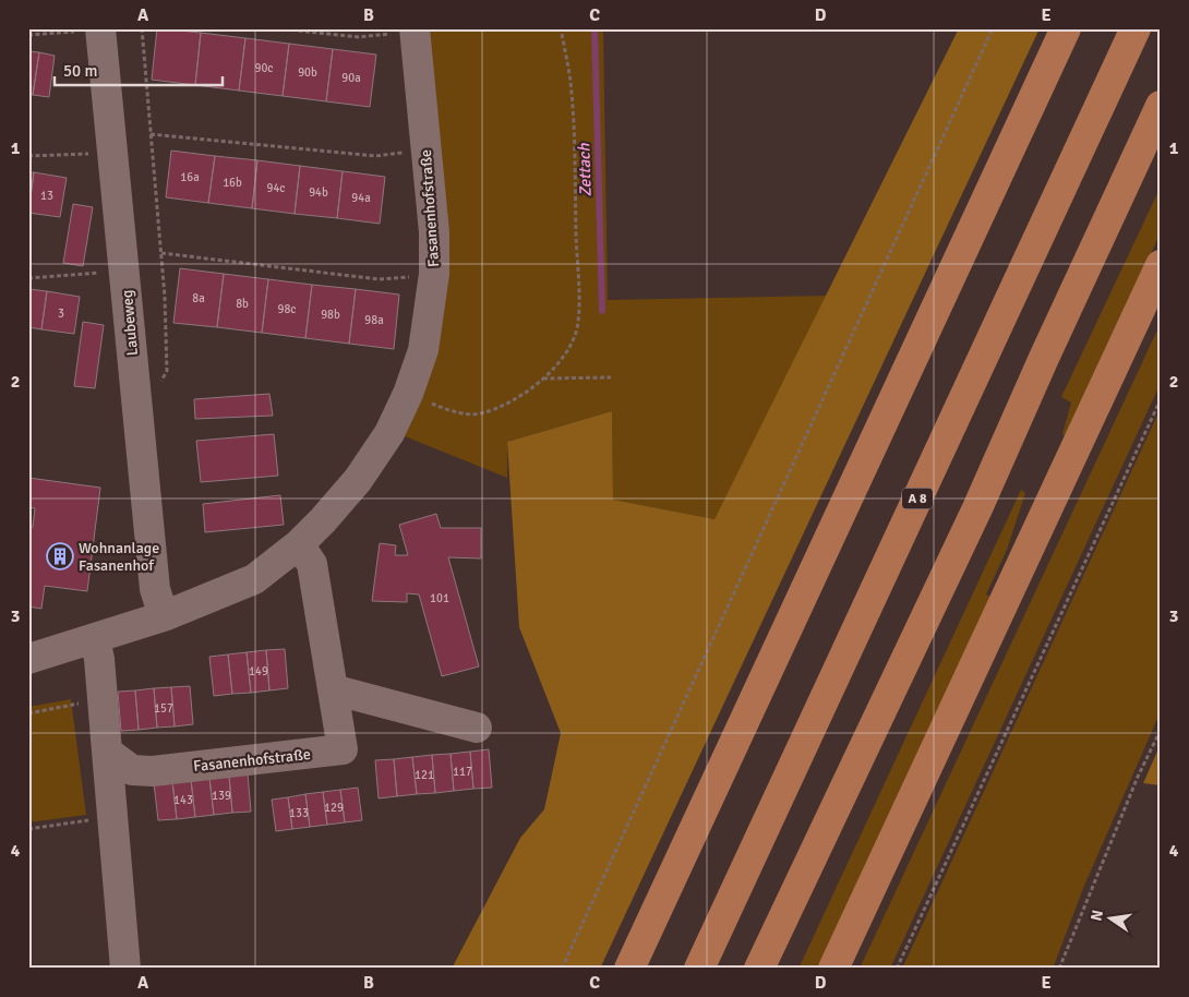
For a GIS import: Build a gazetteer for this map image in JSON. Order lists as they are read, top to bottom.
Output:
{
  "streets": {
    "highway": ["A 8"],
    "street": ["Fasanenhofstraße", "Laubeweg"]
  },
  "crossings": [
    ["Fasanenhofstraße", "Laubeweg"]
  ],
  "water": ["Zettach"],
  "places": {
    "building": ["Wohnanlage Fasanenhof"]
  },
  "house_numbers": [
    "90c",
    "90b",
    "90a",
    "16a",
    "16b",
    "94c",
    "94b",
    "13",
    "94a",
    "8a",
    "8b",
    "98c",
    "3",
    "98b",
    "98a",
    "101",
    "149",
    "157",
    "117",
    "121",
    "139",
    "143",
    "129",
    "133"
  ],
  "scale_bar": "50 m",
  "north": "left",
  "grid": {
    "columns": [
      "A",
      "B",
      "C",
      "D",
      "E"
    ],
    "rows": [
      "1",
      "2",
      "3",
      "4"
    ]
  }
}
